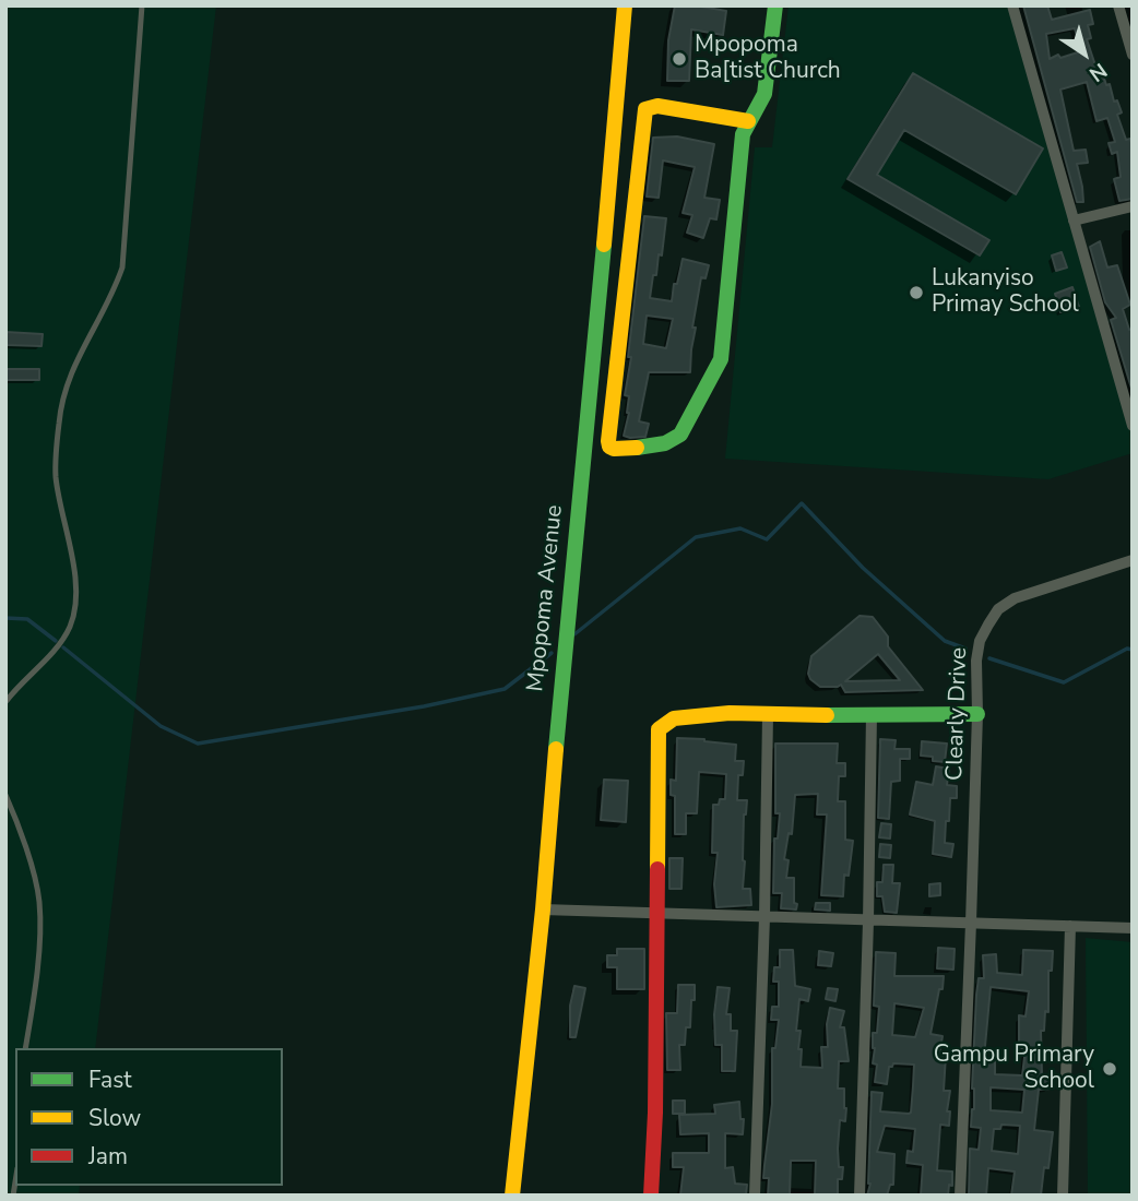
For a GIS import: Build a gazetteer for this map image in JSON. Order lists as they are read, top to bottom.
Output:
{
  "streets": {
    "street": ["Mpopoma Avenue", "Clearly Drive"]
  },
  "places": ["Mpopoma Ba[tist Church", "Lukanyiso Primay School", "Gampu Primary School"],
  "legend": ["Fast", "Slow", "Jam"],
  "north": "bottom right"
}
